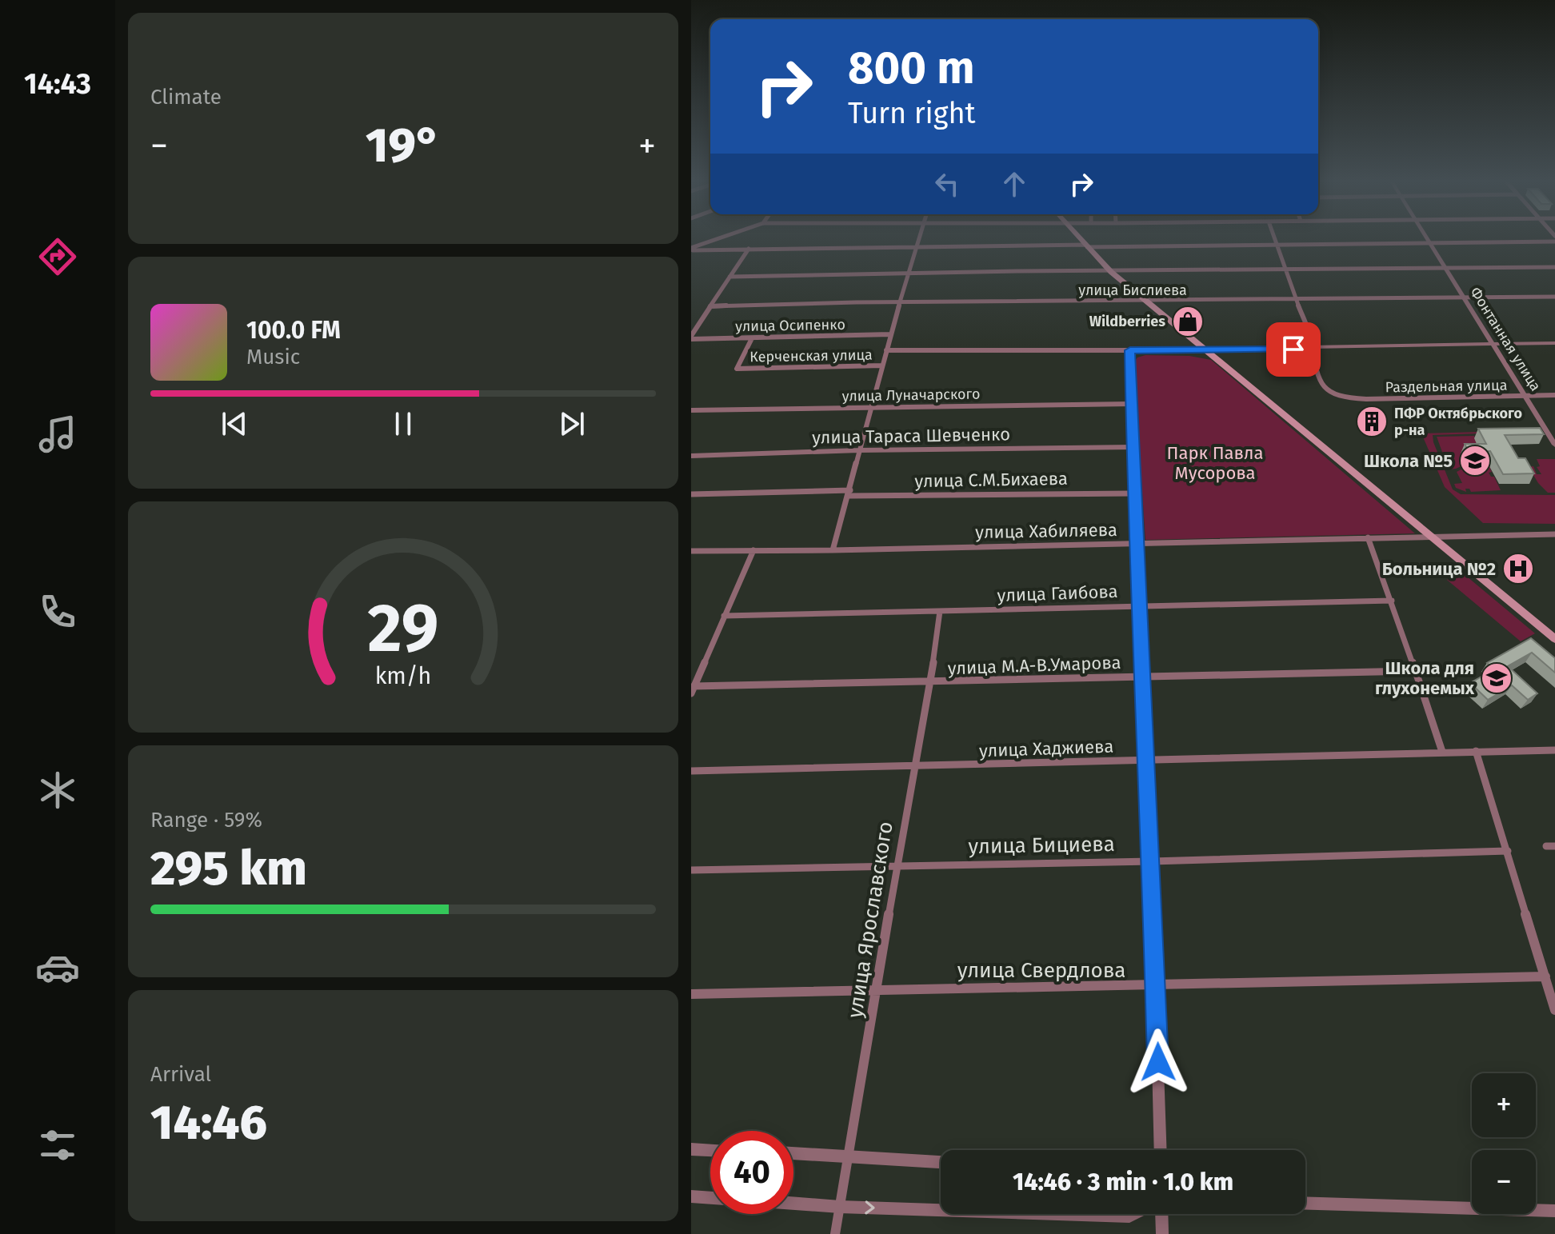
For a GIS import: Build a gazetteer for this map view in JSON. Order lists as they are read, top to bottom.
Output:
{
  "streets": {
    "street": [
      "улица Бислиева",
      "улица Осипенко",
      "Фонтанная улица",
      "Керченская улица",
      "Раздельная улица",
      "улица Луначарского",
      "улица Тараса Шевченко",
      "улица С.М.Бихаева",
      "улица Хабиляева",
      "улица Гаибова",
      "улица М.А-В.Умарова",
      "улица Хаджиева",
      "улица Бициева",
      "улица Ярославского",
      "улица Свердлова"
    ]
  },
  "crossings": [
    ["улица Бислиева", "Фонтанная улица"],
    ["улица Осипенко", "Керченская улица"],
    ["Фонтанная улица", "Раздельная улица"],
    ["улица Гаибова", "улица Ярославского"],
    ["улица М.А-В.Умарова", "улица Ярославского"],
    ["улица Хаджиева", "улица Ярославского"],
    ["улица Бициева", "улица Ярославского"],
    ["улица Ярославского", "улица Свердлова"]
  ],
  "parks": ["Парк Павла Мусорова"],
  "places": {
    "shop": ["Wildberries"],
    "building": ["ПФР Октябрьского р-на"],
    "school or university": ["Школа №5", "Школа для глухонемых"],
    "hospital": ["Больница №2"]
  },
  "page": {
    "tabs": "14:43",
    "tile": [
      "Climate",
      ["Range · 59%", "295 km"],
      ["Arrival", "14:46"]
    ],
    "turn": ["800 m", "Turn right"],
    "heat": ["−", "19°", "+"],
    "song": ["100.0 FM", "Music"],
    "map_buttons": ["+", "−"],
    "limit": "40",
    "trip": "14:46 · 3 min · 1.0 km",
    "gauge": ["29", "km/h"]
  }
}
